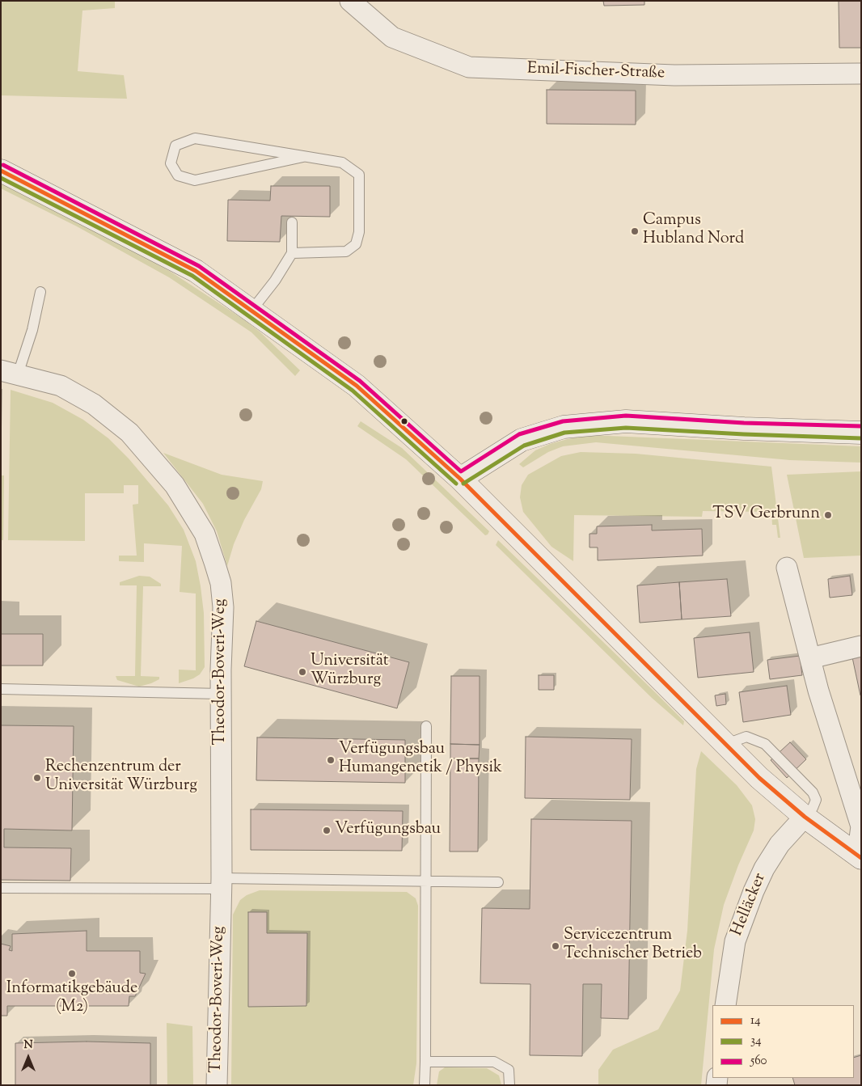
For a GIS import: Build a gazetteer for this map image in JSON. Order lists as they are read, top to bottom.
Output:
{
  "streets": {
    "street": ["Emil-Fischer-Straße", "Theodor-Boveri-Weg", "Helläcker"]
  },
  "places": [
    "Campus Hubland Nord",
    "TSV Gerbrunn",
    "Universität Würzburg",
    "Verfügungsbau Humangenetik / Physik",
    "Rechenzentrum der Universität Würzburg",
    "Verfügungsbau",
    "Servicezentrum Technischer Betrieb",
    "Informatikgebäude (M2)"
  ],
  "lines": ["transit line 560", "transit line 14", "transit line 34"],
  "legend": ["14", "34", "560"],
  "north": "top"
}
